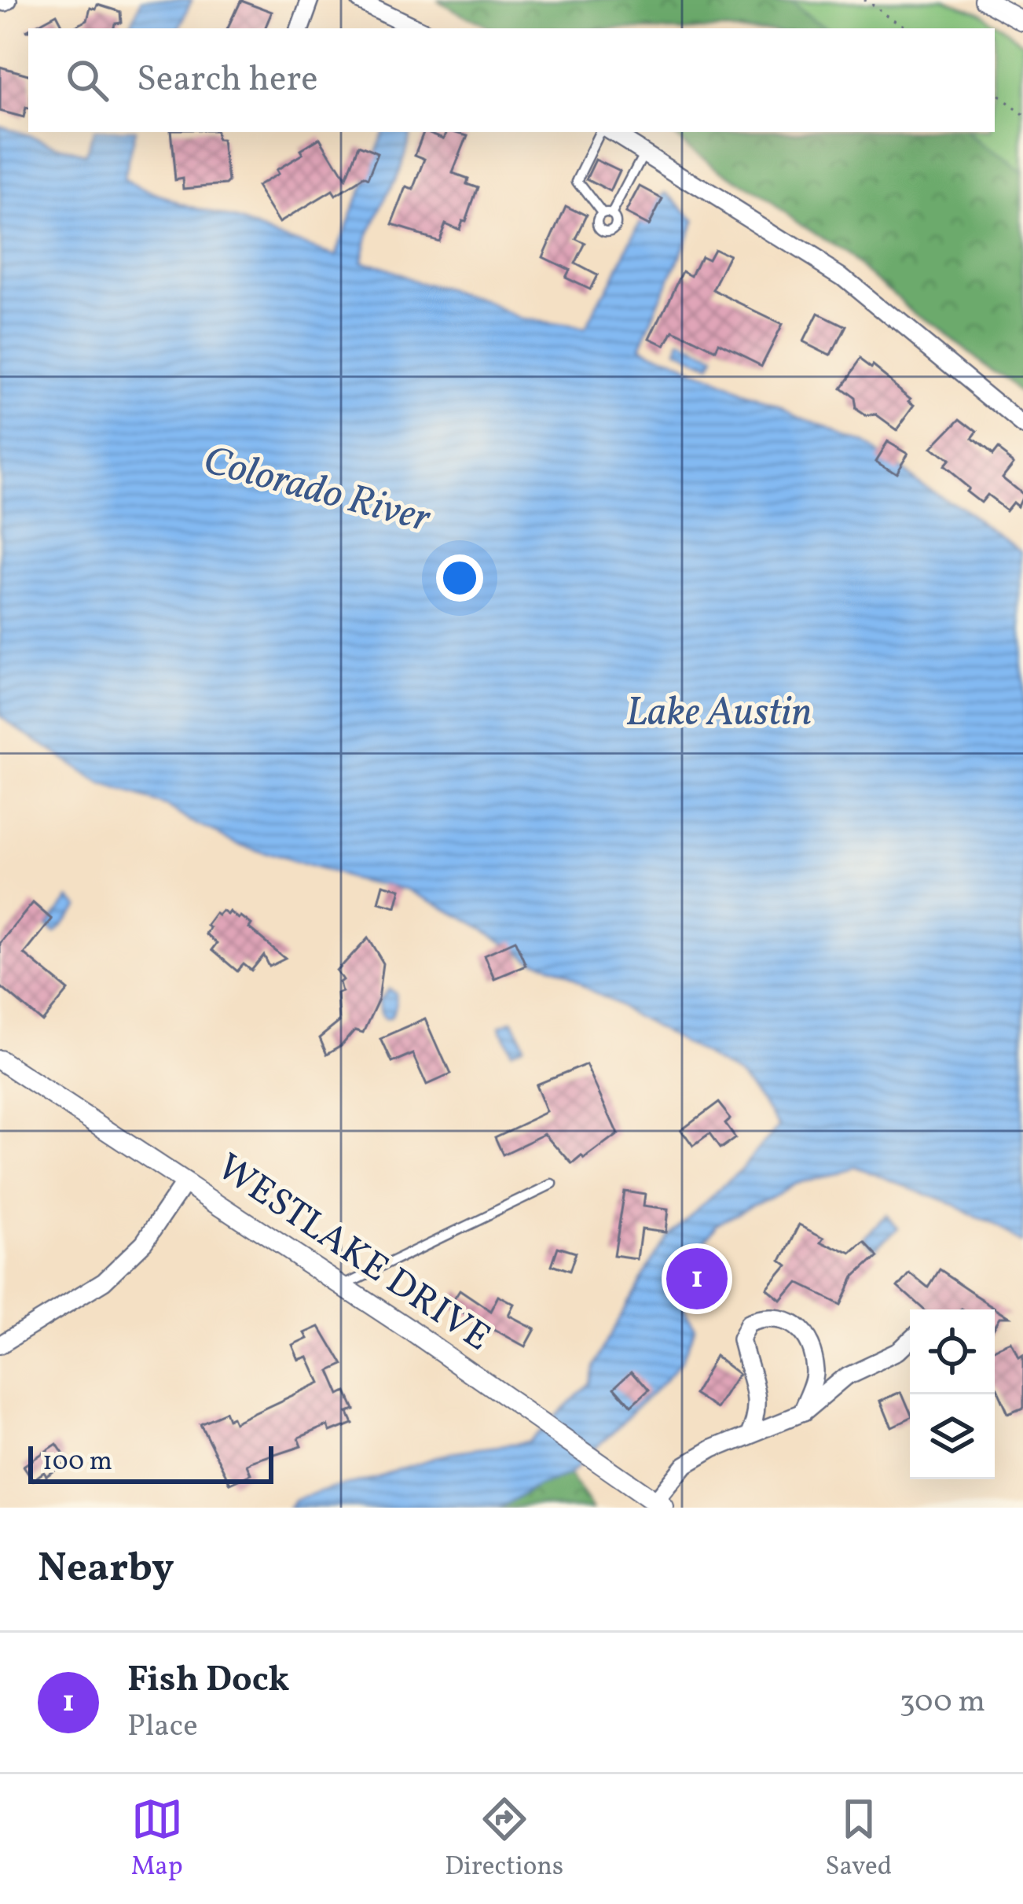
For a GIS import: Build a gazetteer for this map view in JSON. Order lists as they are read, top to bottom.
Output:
{
  "streets": {
    "street": ["WESTLAKE DRIVE"]
  },
  "water": ["Colorado River", "Lake Austin"],
  "scale_bar": "100 m",
  "page": {
    "search": "Search here",
    "pins": "1",
    "scale": "100 m",
    "heading": "Nearby",
    "list": [
      {
        "mark": "1",
        "name": "Fish Dock",
        "note": "Place",
        "value": "300 m"
      }
    ],
    "nav": ["Map", "Directions", "Saved"]
  }
}
